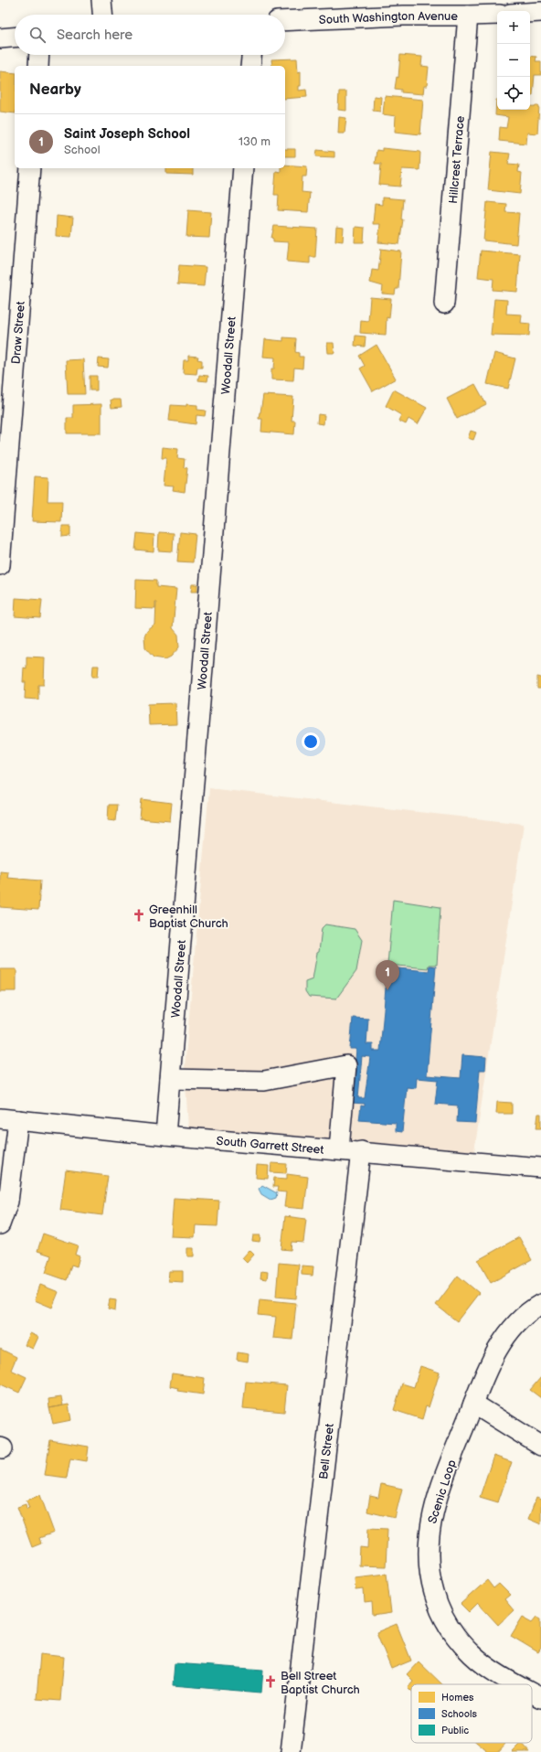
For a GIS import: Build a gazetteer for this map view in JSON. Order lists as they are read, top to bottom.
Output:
{
  "streets": {
    "street": [
      "South Washington Avenue",
      "Hillcrest Terrace",
      "Draw Street",
      "Woodall Street",
      "South Garrett Street",
      "Bell Street",
      "Scenic Loop"
    ]
  },
  "crossings": [
    ["South Washington Avenue", "Hillcrest Terrace"],
    ["Woodall Street", "South Garrett Street"],
    ["South Garrett Street", "Bell Street"]
  ],
  "places": {
    "church": ["Greenhill Baptist Church", "Bell Street Baptist Church"]
  },
  "legend": ["Homes", "Schools", "Public"],
  "page": {
    "map_buttons": ["+", "−"],
    "search": "Search here",
    "heading": "Nearby",
    "list": [
      {
        "mark": "1",
        "name": "Saint Joseph School",
        "note": "School",
        "value": "130 m"
      }
    ],
    "pins": "1"
  }
}
